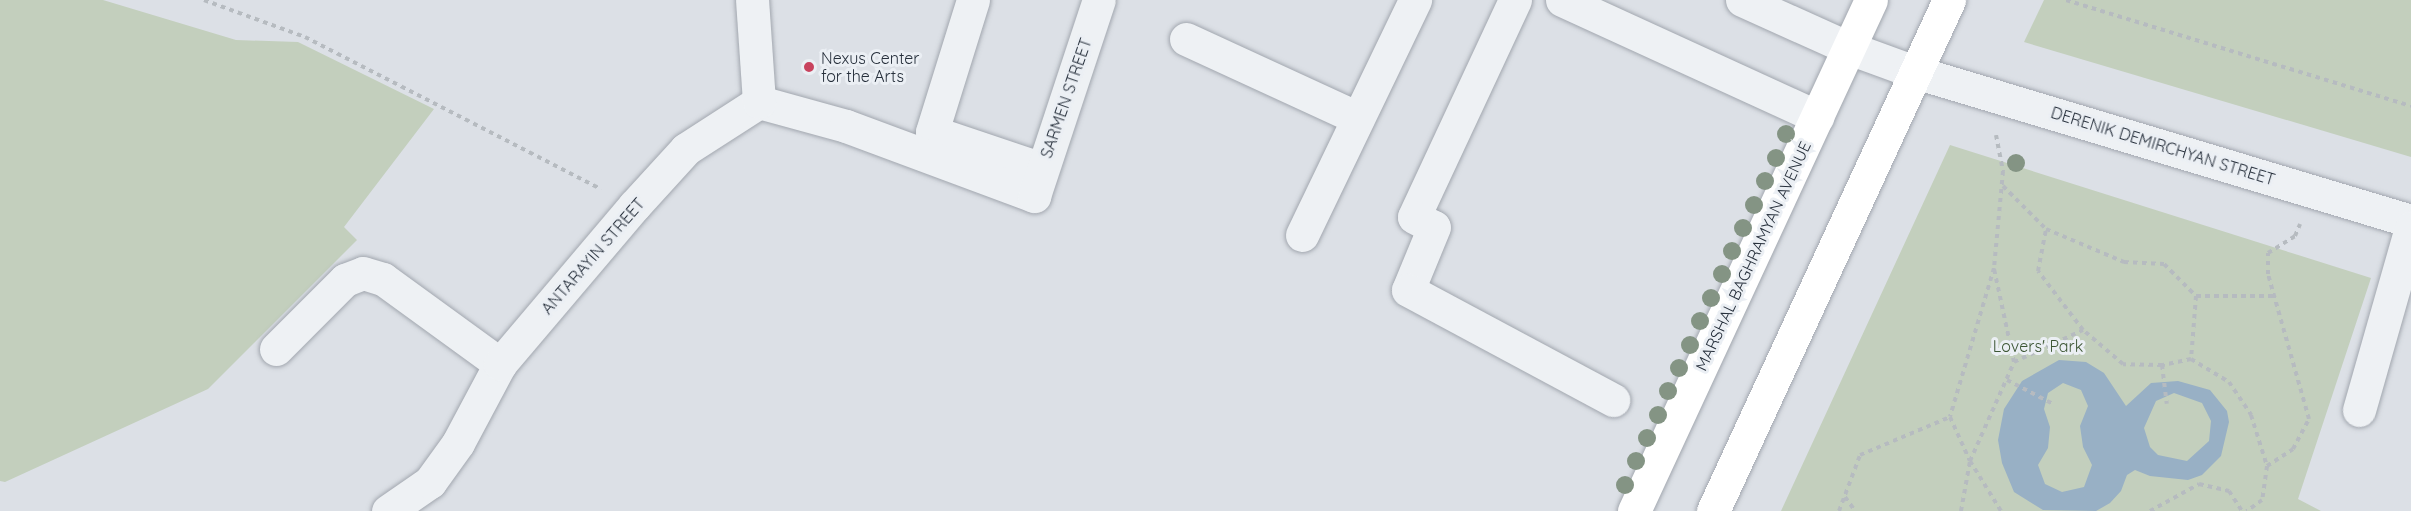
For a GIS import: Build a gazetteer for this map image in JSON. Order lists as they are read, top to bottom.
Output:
{
  "streets": {
    "main road": ["MARSHAL BAGHRAMYAN AVENUE"],
    "street": ["SARMEN STREET", "DERENIK DEMIRCHYAN STREET", "ANTARAYIN STREET"]
  },
  "crossings": [
    ["DERENIK DEMIRCHYAN STREET", "MARSHAL BAGHRAMYAN AVENUE"]
  ],
  "parks": ["Lovers' Park"],
  "places": ["Nexus Center for the Arts"]
}
